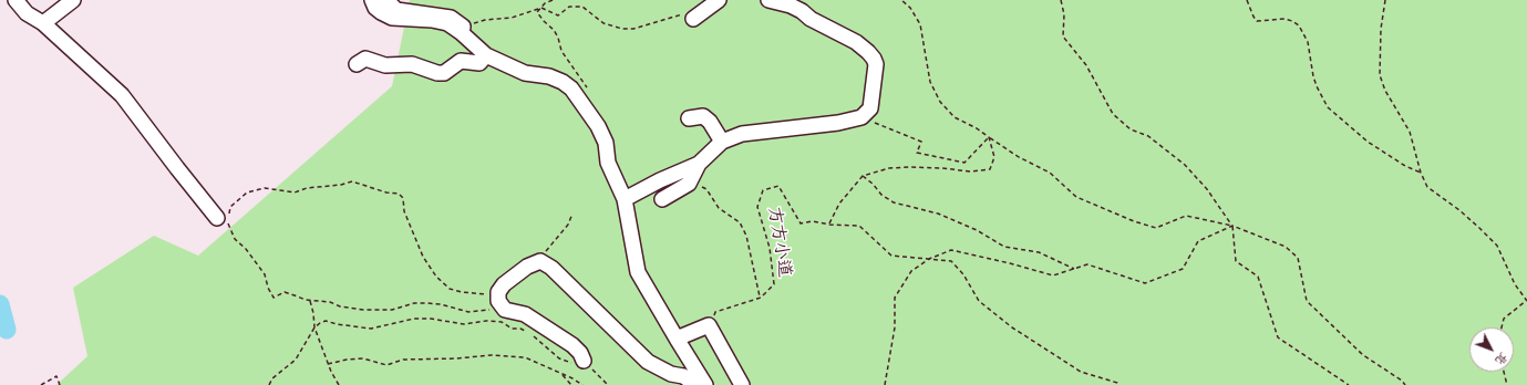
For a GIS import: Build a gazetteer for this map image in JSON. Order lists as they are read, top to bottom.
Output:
{
  "streets": {
    "path": ["方方小道"]
  },
  "north": "bottom right"
}
